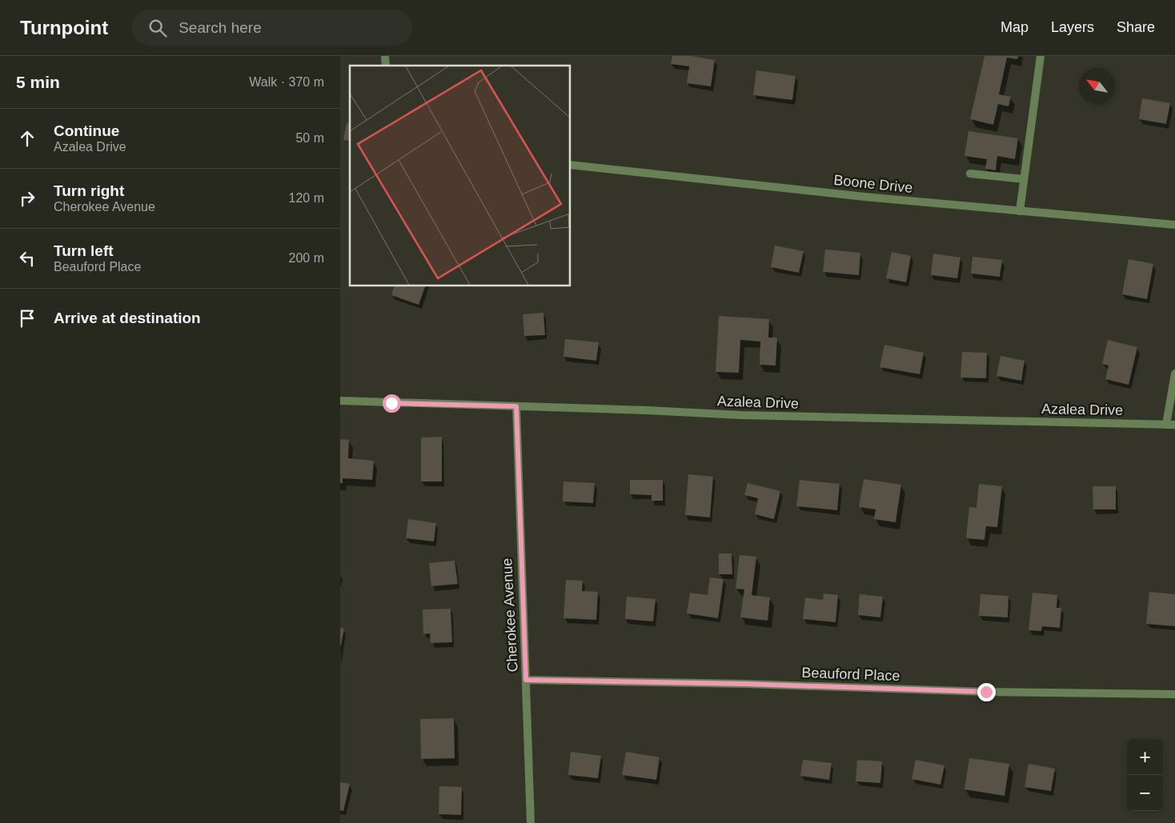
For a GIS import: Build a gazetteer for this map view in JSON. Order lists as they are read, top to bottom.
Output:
{
  "streets": {
    "street": [
      "Boone Drive",
      "Azalea Drive",
      "Cherokee Avenue",
      "Beauford Place"
    ]
  },
  "crossings": [
    ["Azalea Drive", "Cherokee Avenue"],
    ["Cherokee Avenue", "Beauford Place"]
  ],
  "north": "top left",
  "page": {
    "header": "Turnpoint",
    "search": "Search here",
    "nav": ["Map", "Layers", "Share"],
    "heading": ["5 min", "Walk · 370 m"],
    "list": [
      ["Continue", "Azalea Drive", "50 m"],
      ["Turn right", "Cherokee Avenue", "120 m"],
      ["Turn left", "Beauford Place", "200 m"],
      "Arrive at destination"
    ],
    "map_buttons": ["+", "−"]
  }
}
